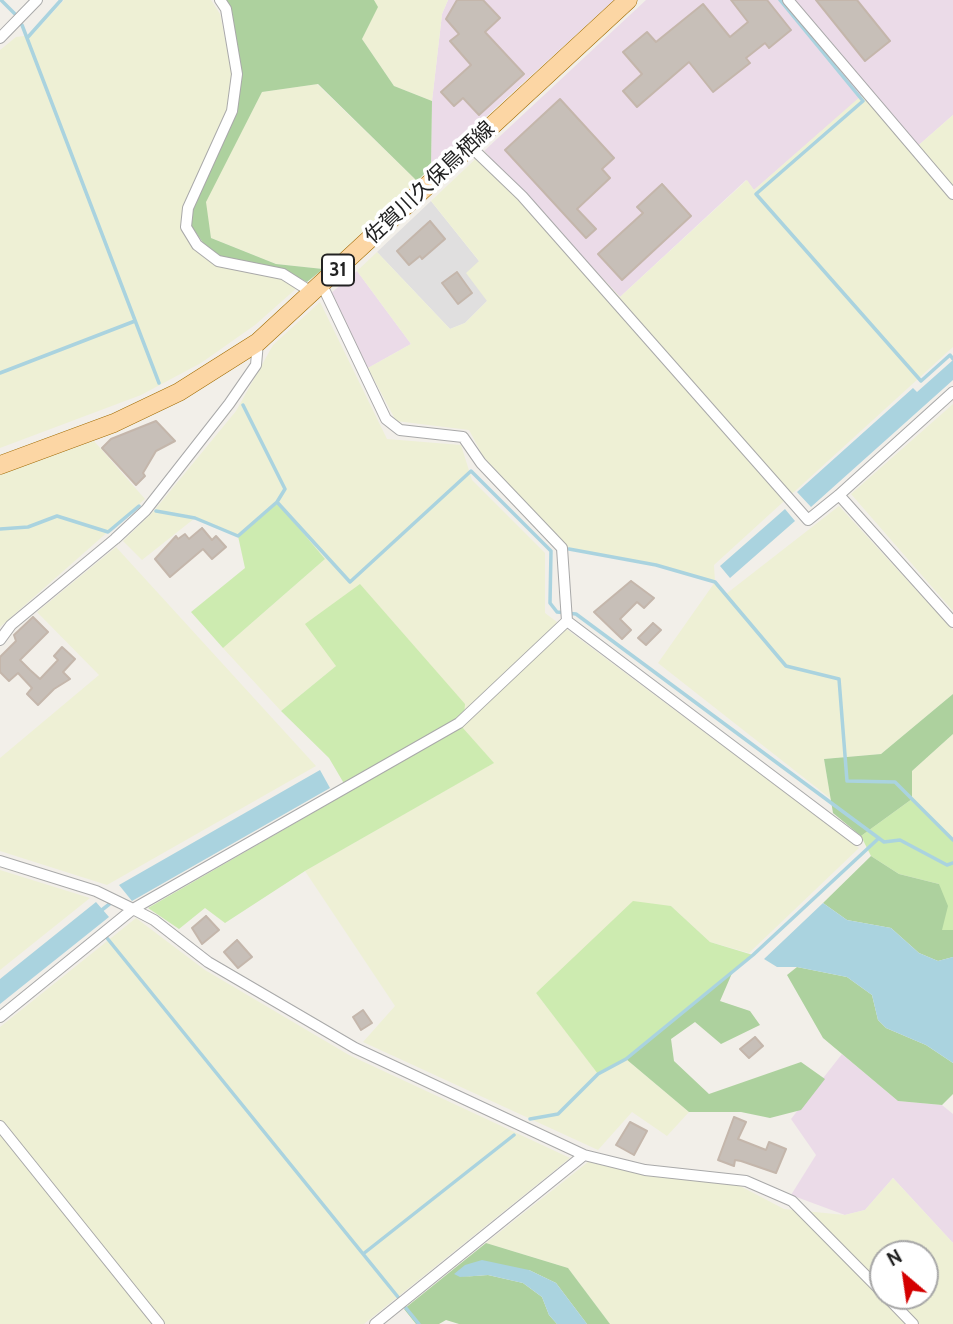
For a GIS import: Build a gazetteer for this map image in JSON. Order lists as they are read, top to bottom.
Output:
{
  "streets": {
    "main road": ["佐賀川久保鳥栖線", "31"]
  },
  "north": "top left"
}
